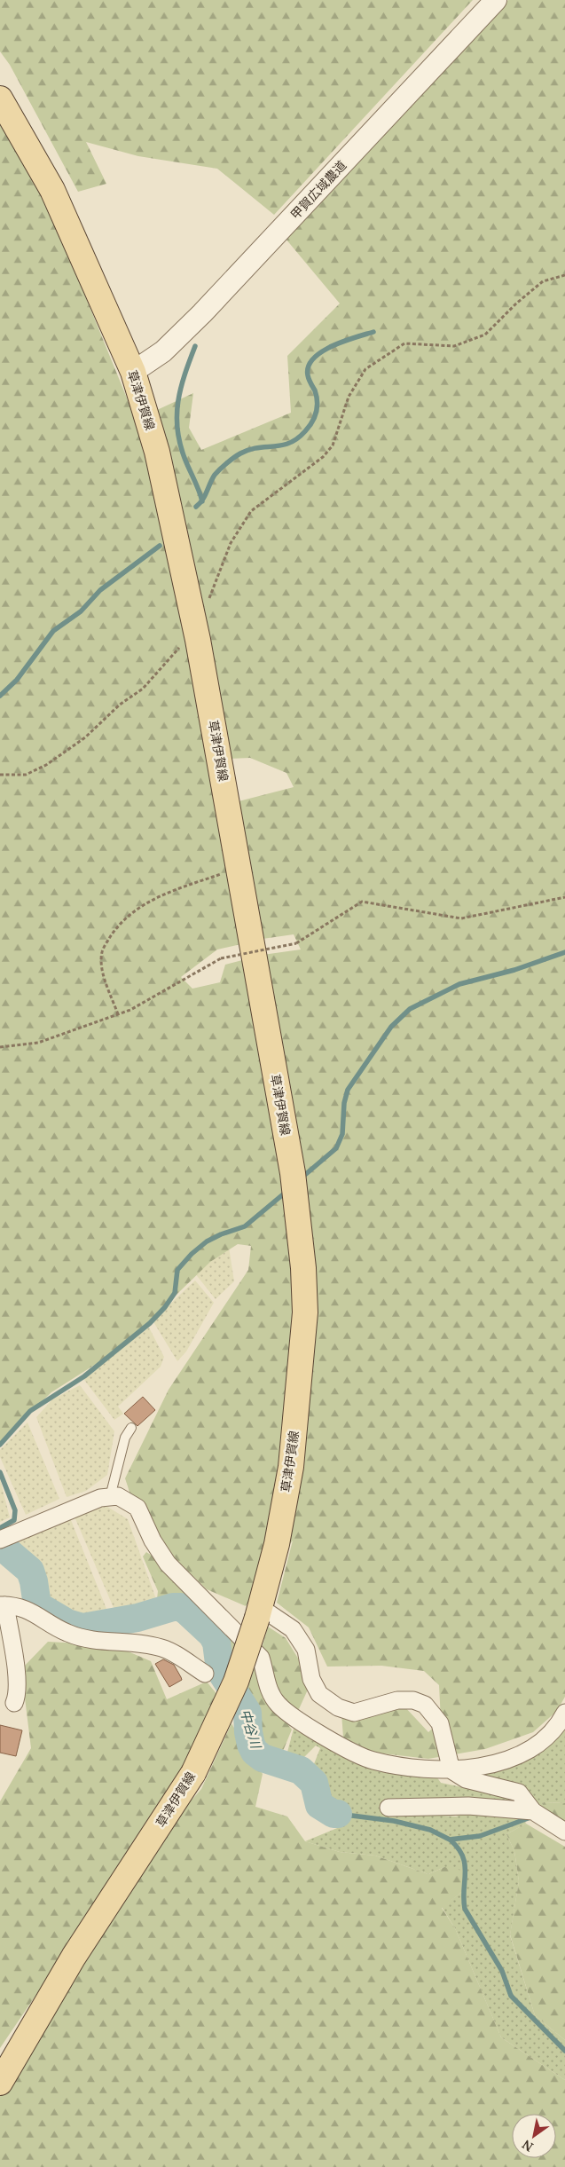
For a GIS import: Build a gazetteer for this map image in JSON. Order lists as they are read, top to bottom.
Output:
{
  "streets": {
    "main road": ["草津伊賀線"],
    "street": ["甲賀広域農道"]
  },
  "crossings": [
    ["甲賀広域農道", "草津伊賀線"]
  ],
  "water": ["中谷川"],
  "north": "bottom left"
}
